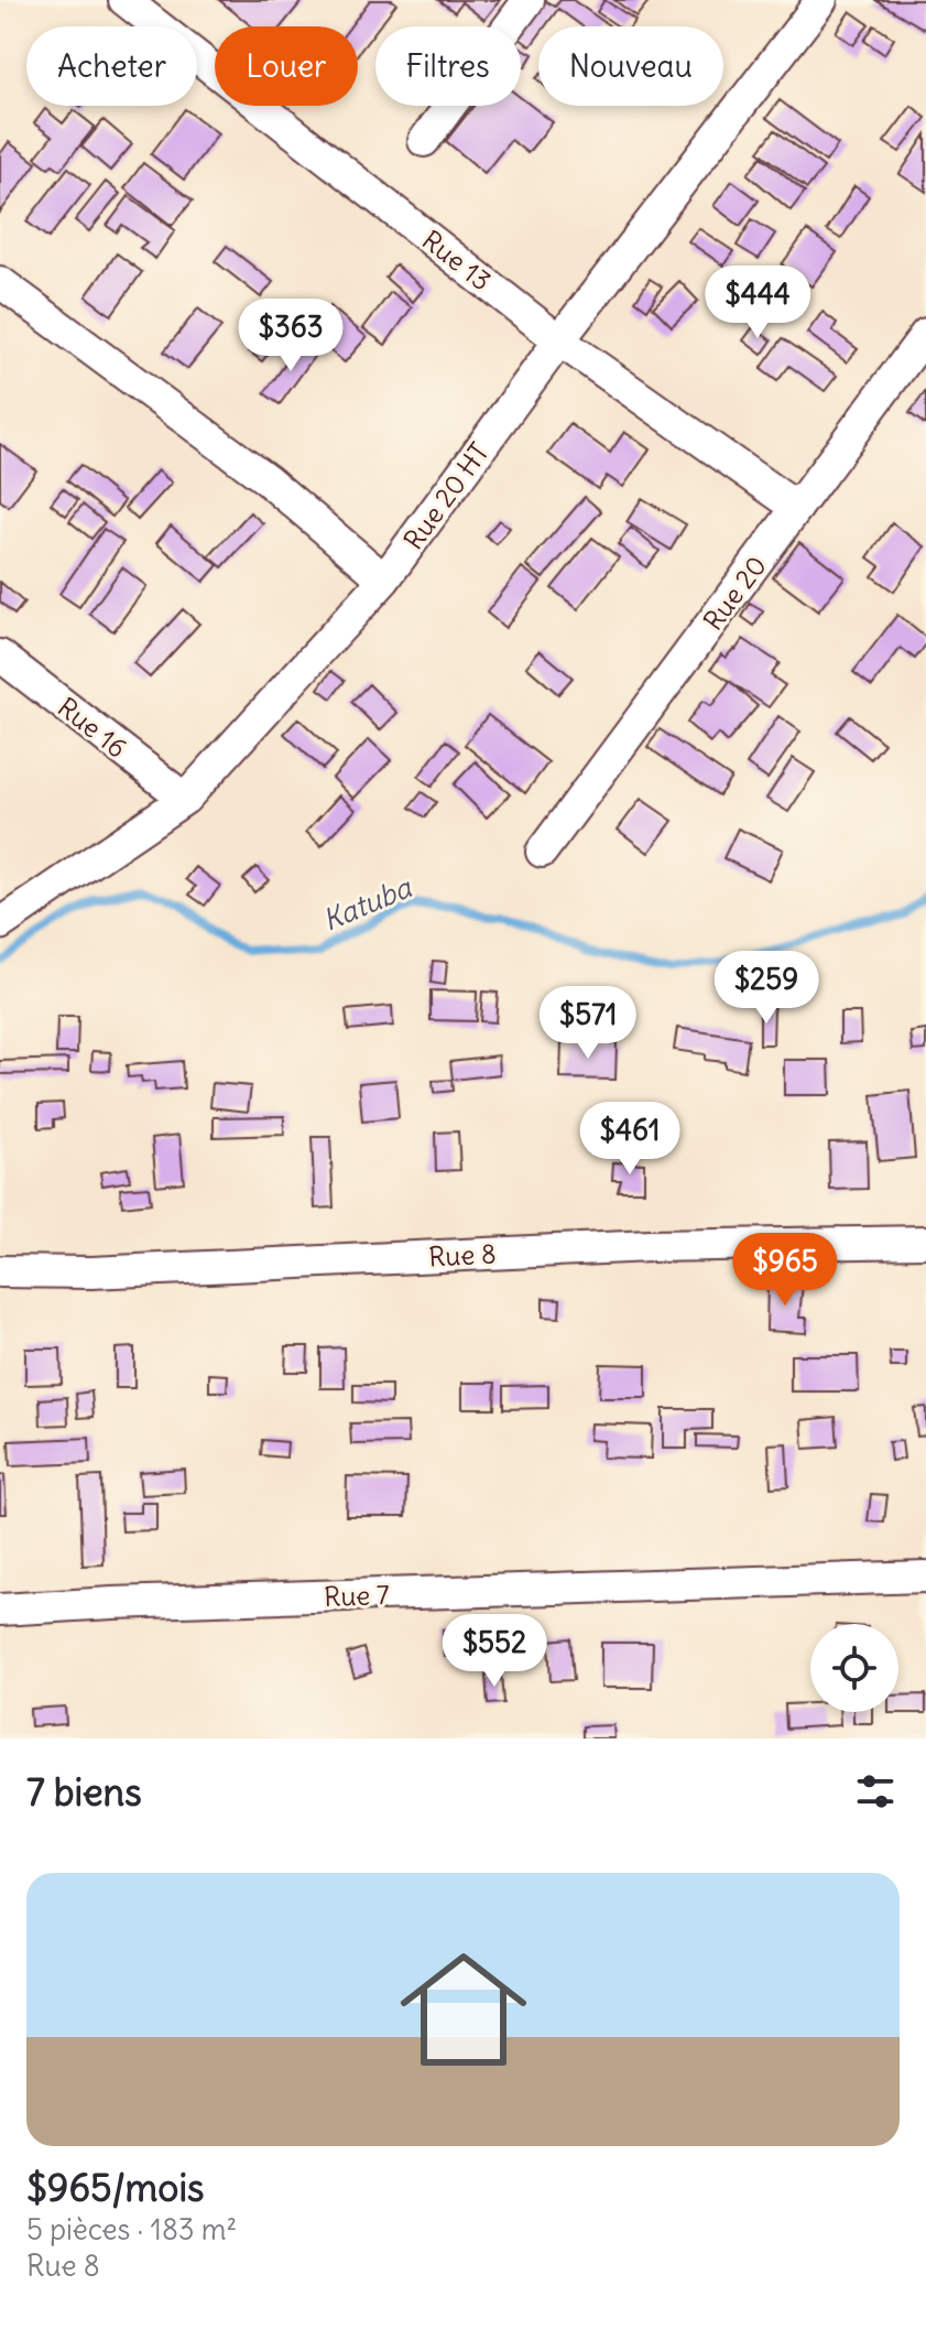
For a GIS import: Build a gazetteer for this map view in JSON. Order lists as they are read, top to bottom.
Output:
{
  "streets": {
    "street": [
      "Rue 13",
      "Rue 20 HT",
      "Rue 20",
      "Rue 16",
      "Rue 8",
      "Rue 7"
    ]
  },
  "crossings": [
    ["Rue 13", "Rue 20 HT"],
    ["Rue 13", "Rue 20"],
    ["Rue 20 HT", "Rue 16"]
  ],
  "water": ["Katuba"],
  "page": {
    "chip": [
      "Acheter",
      "Louer",
      "Filtres",
      "Nouveau"
    ],
    "price": [
      "$444",
      "$363",
      "$259",
      "$571",
      "$461",
      "$965",
      "$552"
    ],
    "heading": "7 biens",
    "list": [
      {
        "name": "$965/mois",
        "note": "5 pièces · 183 m² · Rue 8"
      }
    ]
  }
}
